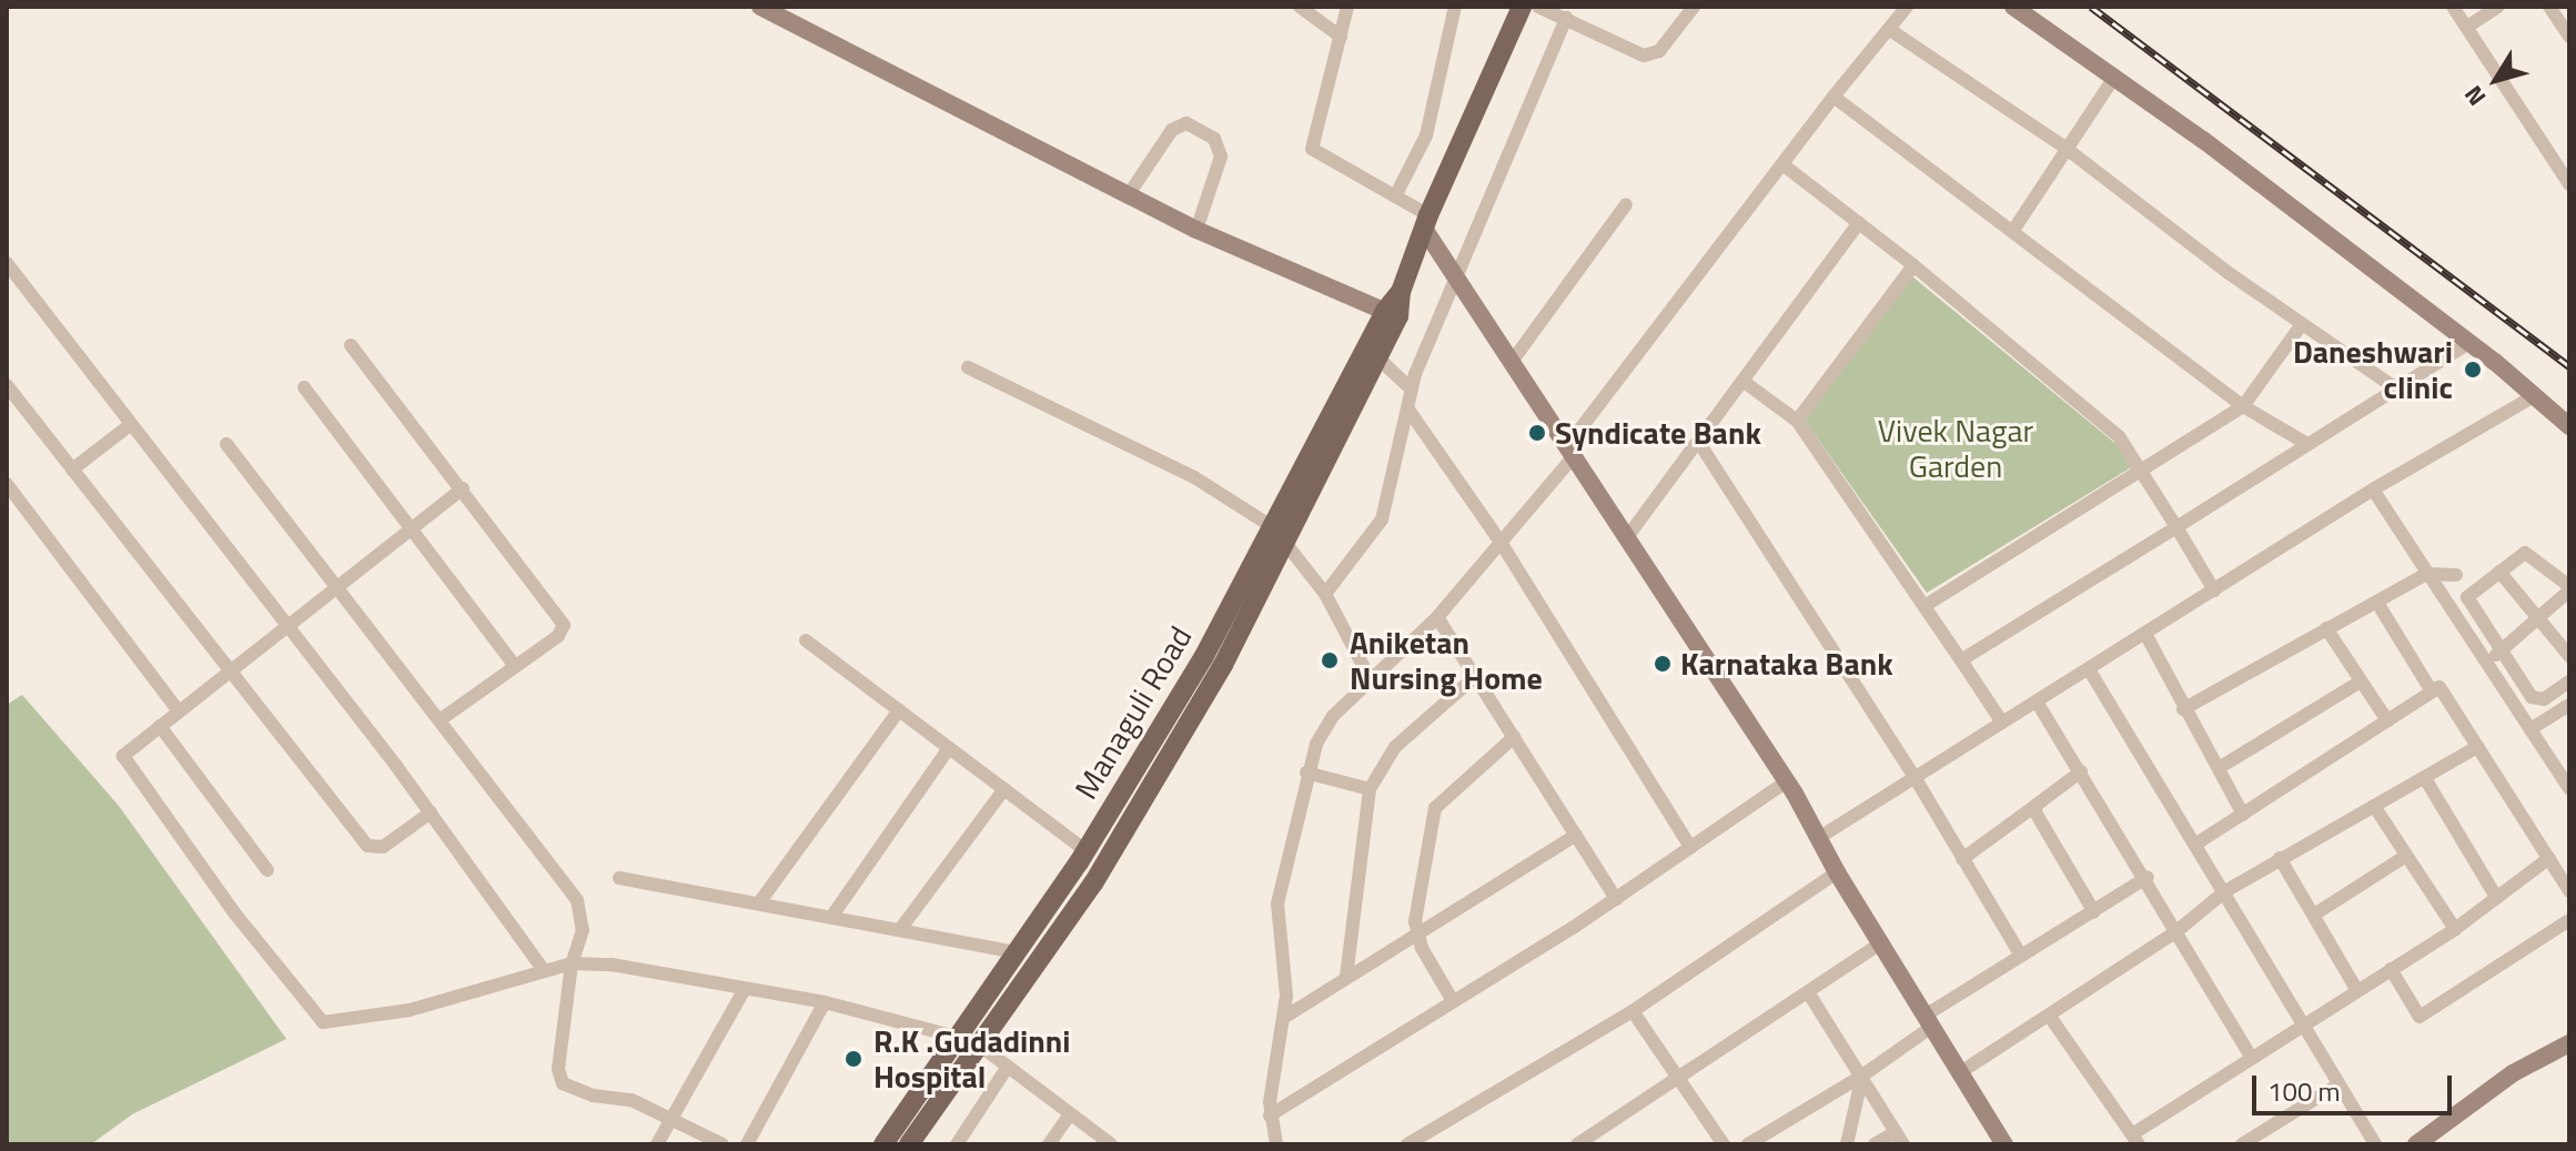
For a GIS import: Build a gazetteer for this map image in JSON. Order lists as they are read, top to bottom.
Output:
{
  "streets": {
    "main road": ["Managuli Road"]
  },
  "parks": ["Vivek Nagar Garden"],
  "places": [
    "Daneshwari clinic",
    "Syndicate Bank",
    "Aniketan Nursing Home",
    "Karnataka Bank",
    "R.K .Gudadinni Hospital"
  ],
  "scale_bar": "100 m",
  "north": "bottom left"
}
